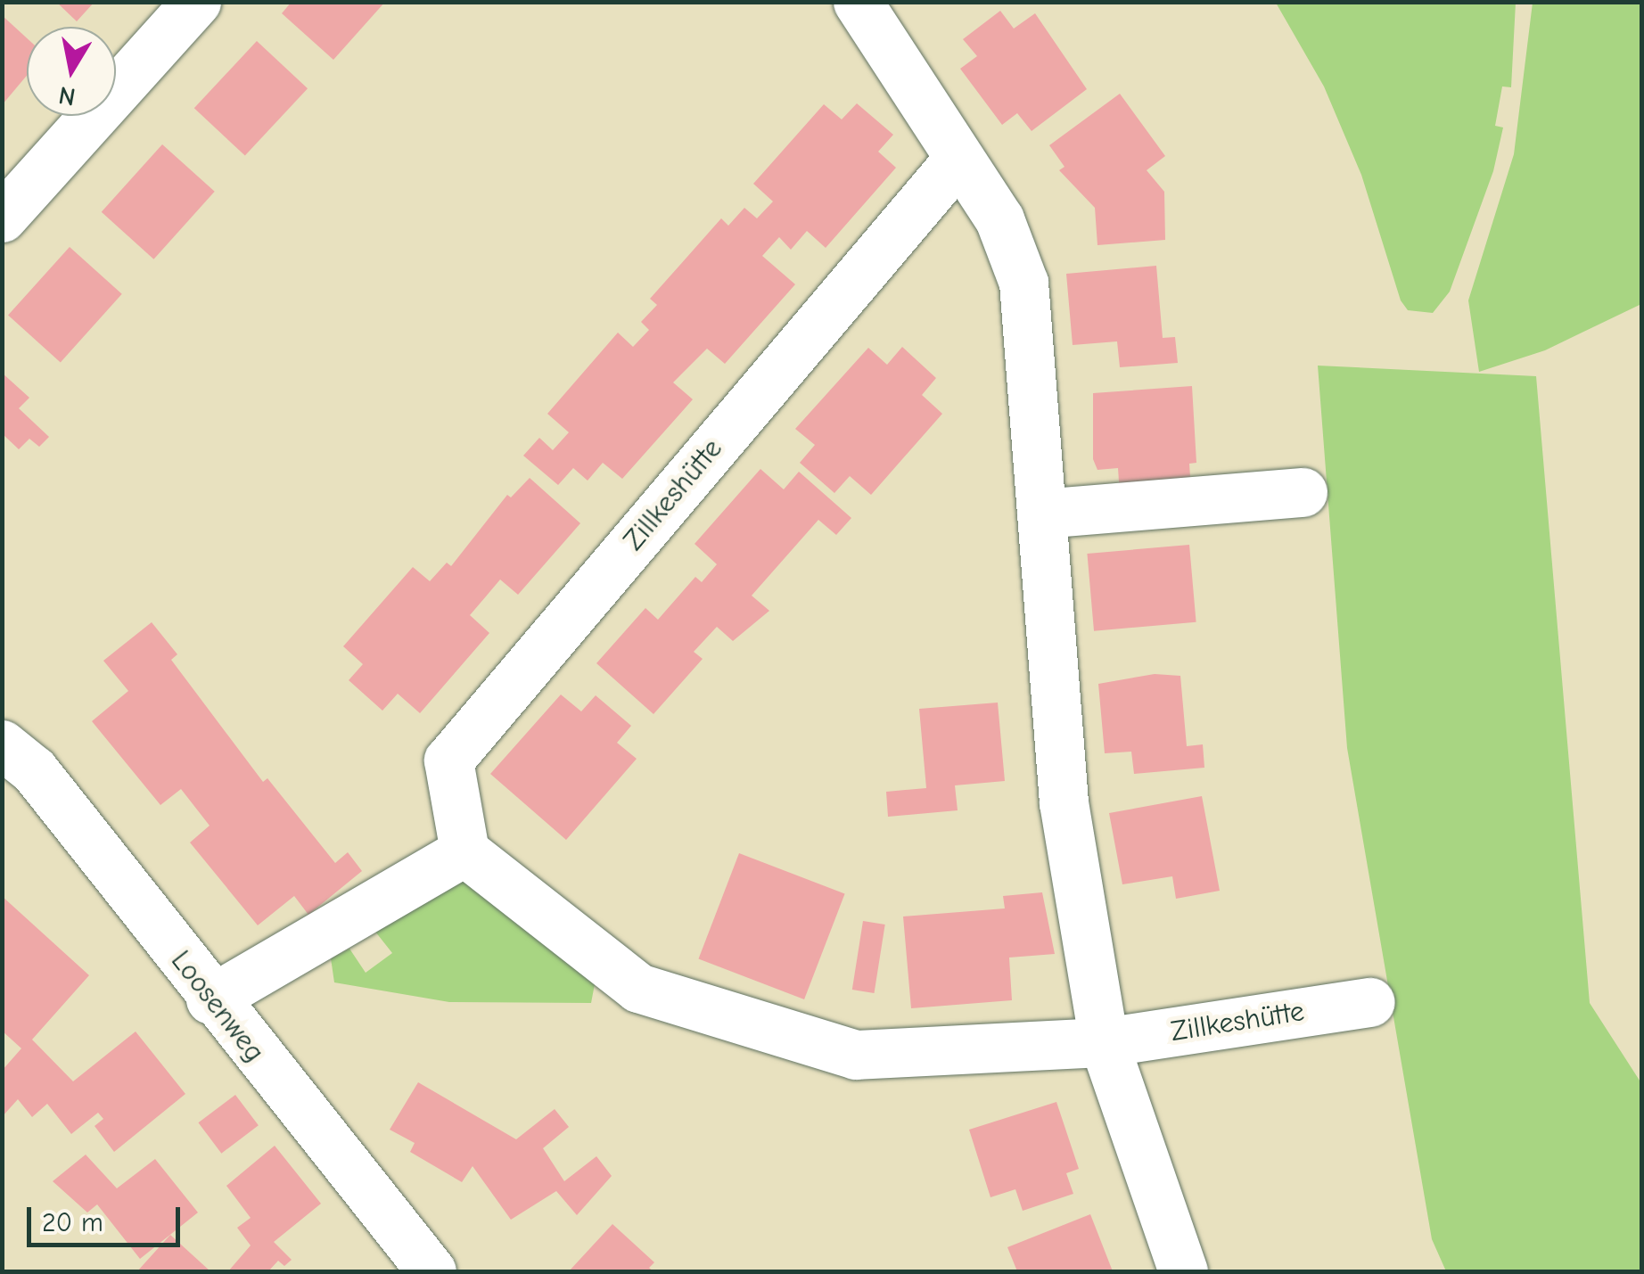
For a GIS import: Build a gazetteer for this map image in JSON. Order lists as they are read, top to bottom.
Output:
{
  "streets": {
    "street": ["Zillkeshütte", "Loosenweg"]
  },
  "scale_bar": "20 m",
  "north": "bottom"
}
